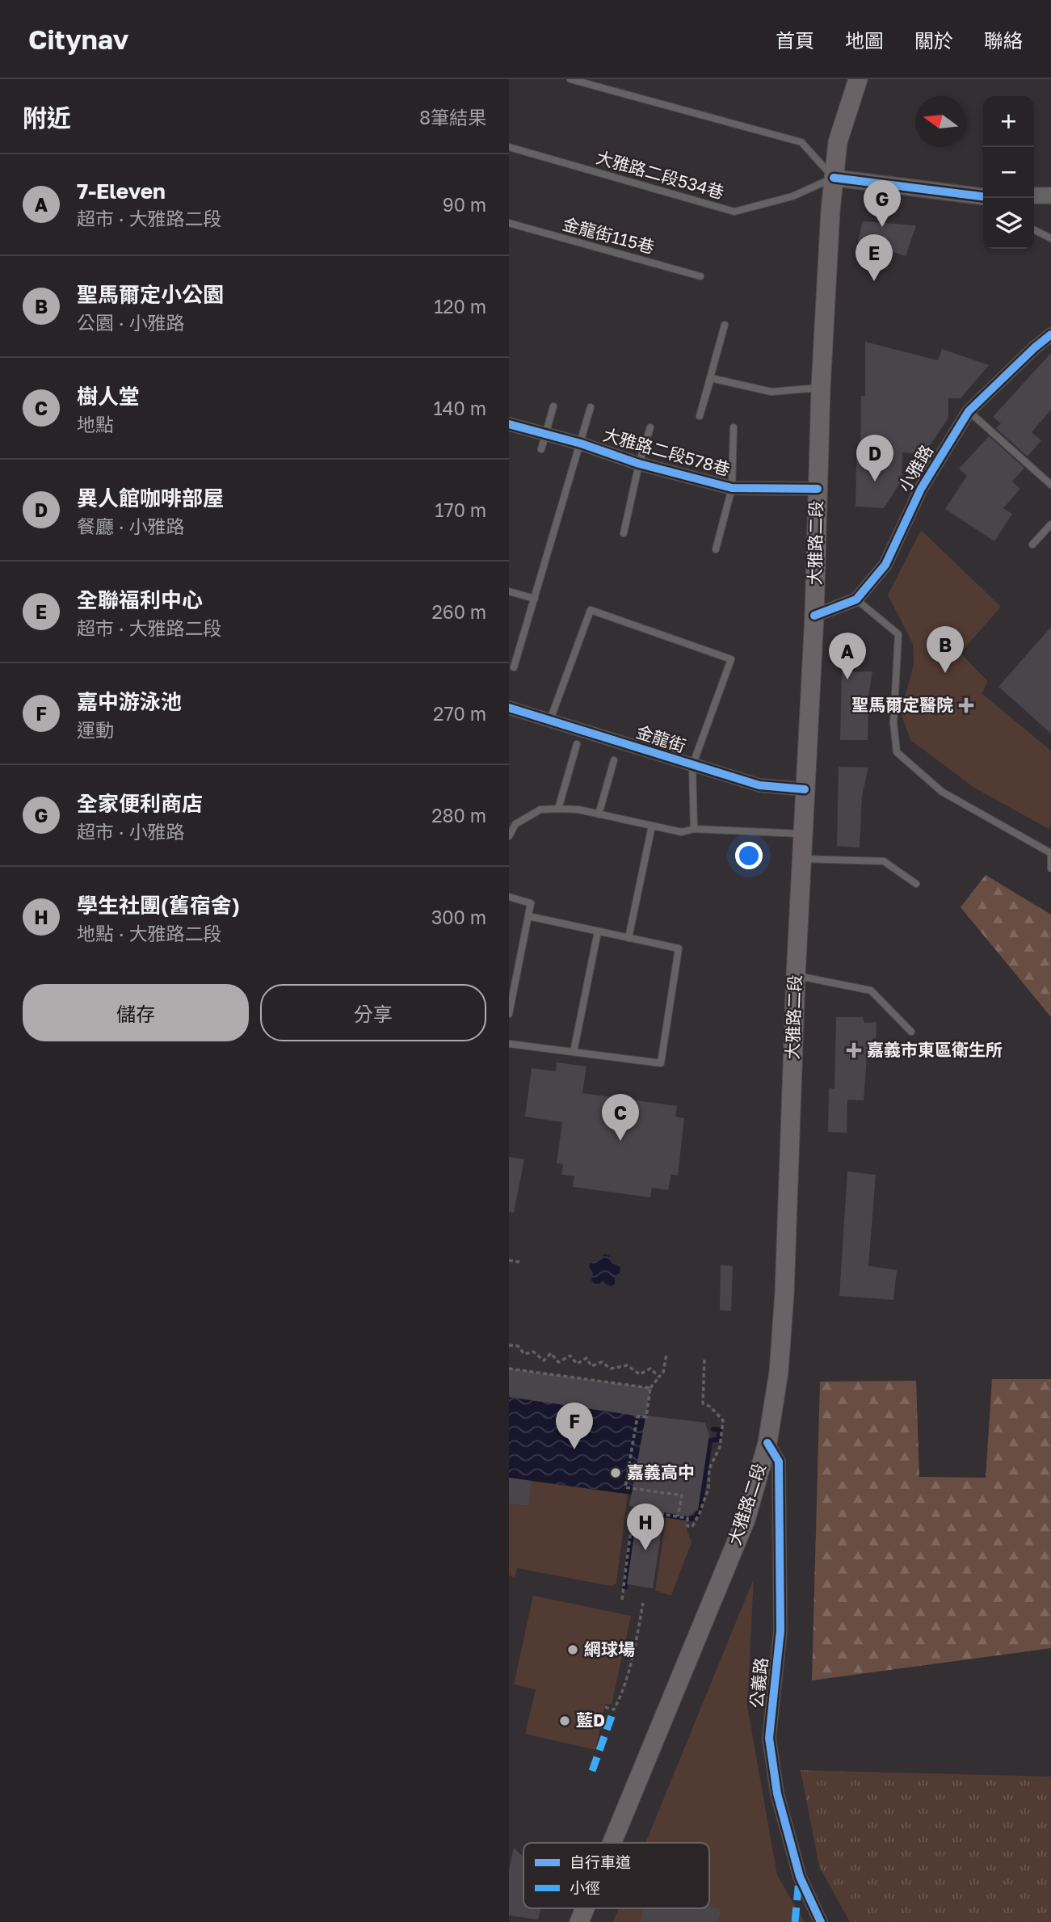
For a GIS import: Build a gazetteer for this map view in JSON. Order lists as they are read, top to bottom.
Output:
{
  "streets": {
    "main road": ["大雅路二段"],
    "street": [
      "大雅路二段578巷",
      "小雅路",
      "金龍街",
      "公義路"
    ],
    "lane": ["大雅路二段534巷", "金龍街115巷"]
  },
  "crossings": [
    ["大雅路二段534巷", "大雅路二段"],
    ["大雅路二段578巷", "大雅路二段"],
    ["小雅路", "大雅路二段"],
    ["大雅路二段", "金龍街"],
    ["大雅路二段", "公義路"]
  ],
  "places": {
    "health": ["聖馬爾定醫院", "嘉義市東區衛生所"],
    "other": ["嘉義高中", "網球場", "藍D"]
  },
  "legend": ["自行車道", "小徑"],
  "north": "left",
  "page": {
    "header": "Citynav",
    "nav": [
      "首頁",
      "地圖",
      "關於",
      "聯絡"
    ],
    "heading": ["附近", "8筆結果"],
    "map_buttons": ["+", "−"],
    "list": [
      {
        "mark": "A",
        "name": "7-Eleven",
        "note": "超市 · 大雅路二段",
        "value": "90 m"
      },
      {
        "mark": "B",
        "name": "聖馬爾定小公園",
        "note": "公園 · 小雅路",
        "value": "120 m"
      },
      {
        "mark": "C",
        "name": "樹人堂",
        "note": "地點",
        "value": "140 m"
      },
      {
        "mark": "D",
        "name": "異人館咖啡部屋",
        "note": "餐廳 · 小雅路",
        "value": "170 m"
      },
      {
        "mark": "E",
        "name": "全聯福利中心",
        "note": "超市 · 大雅路二段",
        "value": "260 m"
      },
      {
        "mark": "F",
        "name": "嘉中游泳池",
        "note": "運動",
        "value": "270 m"
      },
      {
        "mark": "G",
        "name": "全家便利商店",
        "note": "超市 · 小雅路",
        "value": "280 m"
      },
      {
        "mark": "H",
        "name": "學生社團(舊宿舍)",
        "note": "地點 · 大雅路二段",
        "value": "300 m"
      }
    ],
    "pins": [
      "G",
      "E",
      "D",
      "B",
      "A",
      "C",
      "F",
      "H"
    ],
    "buttons": ["儲存", "分享"]
  }
}
